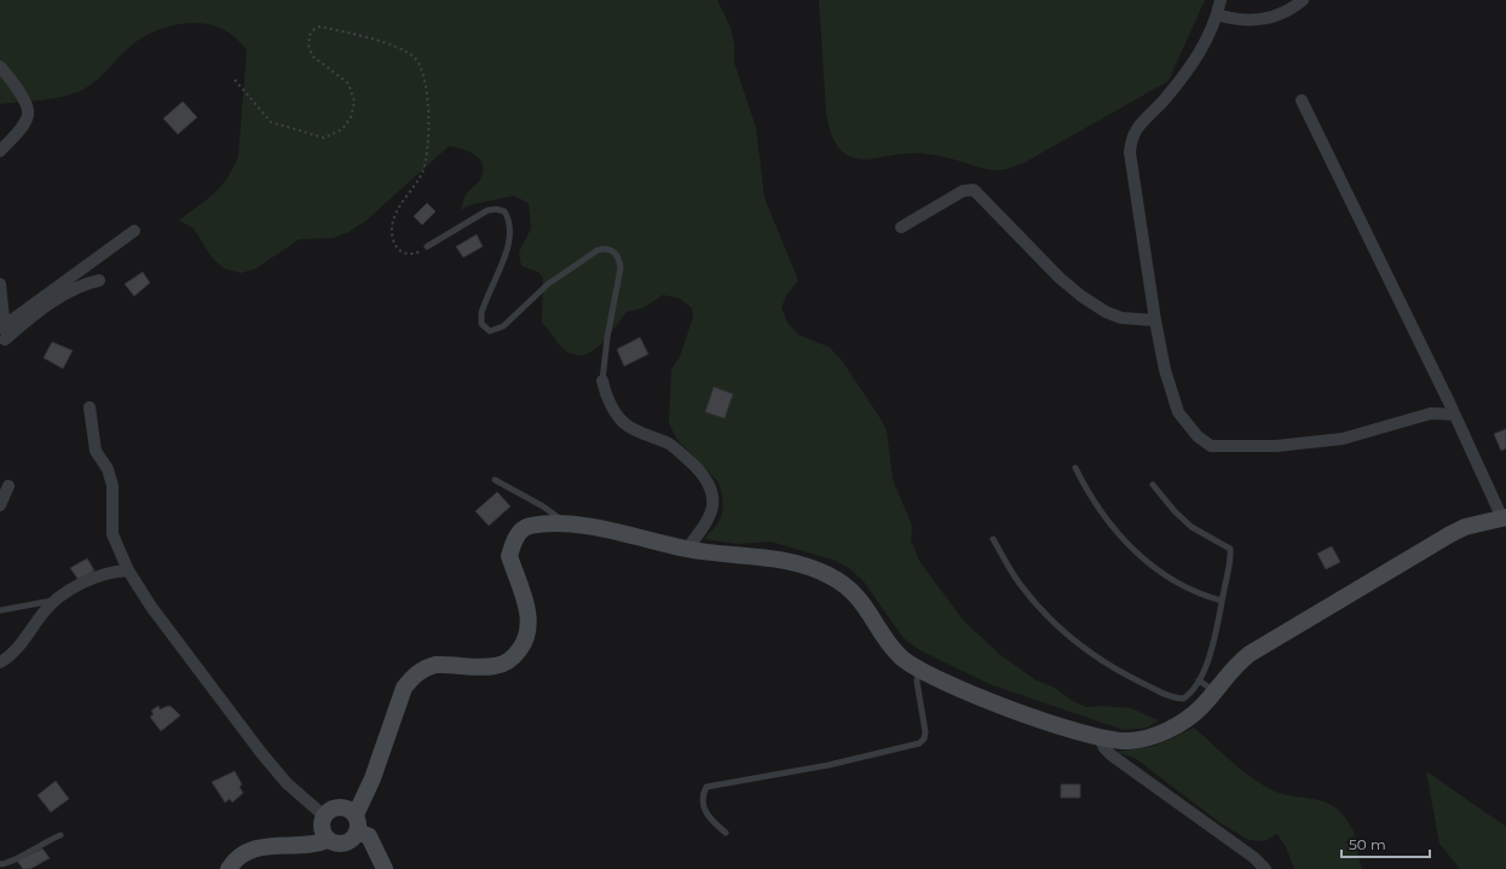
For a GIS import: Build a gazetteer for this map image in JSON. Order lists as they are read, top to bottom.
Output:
{
  "scale_bar": "50 m"
}
